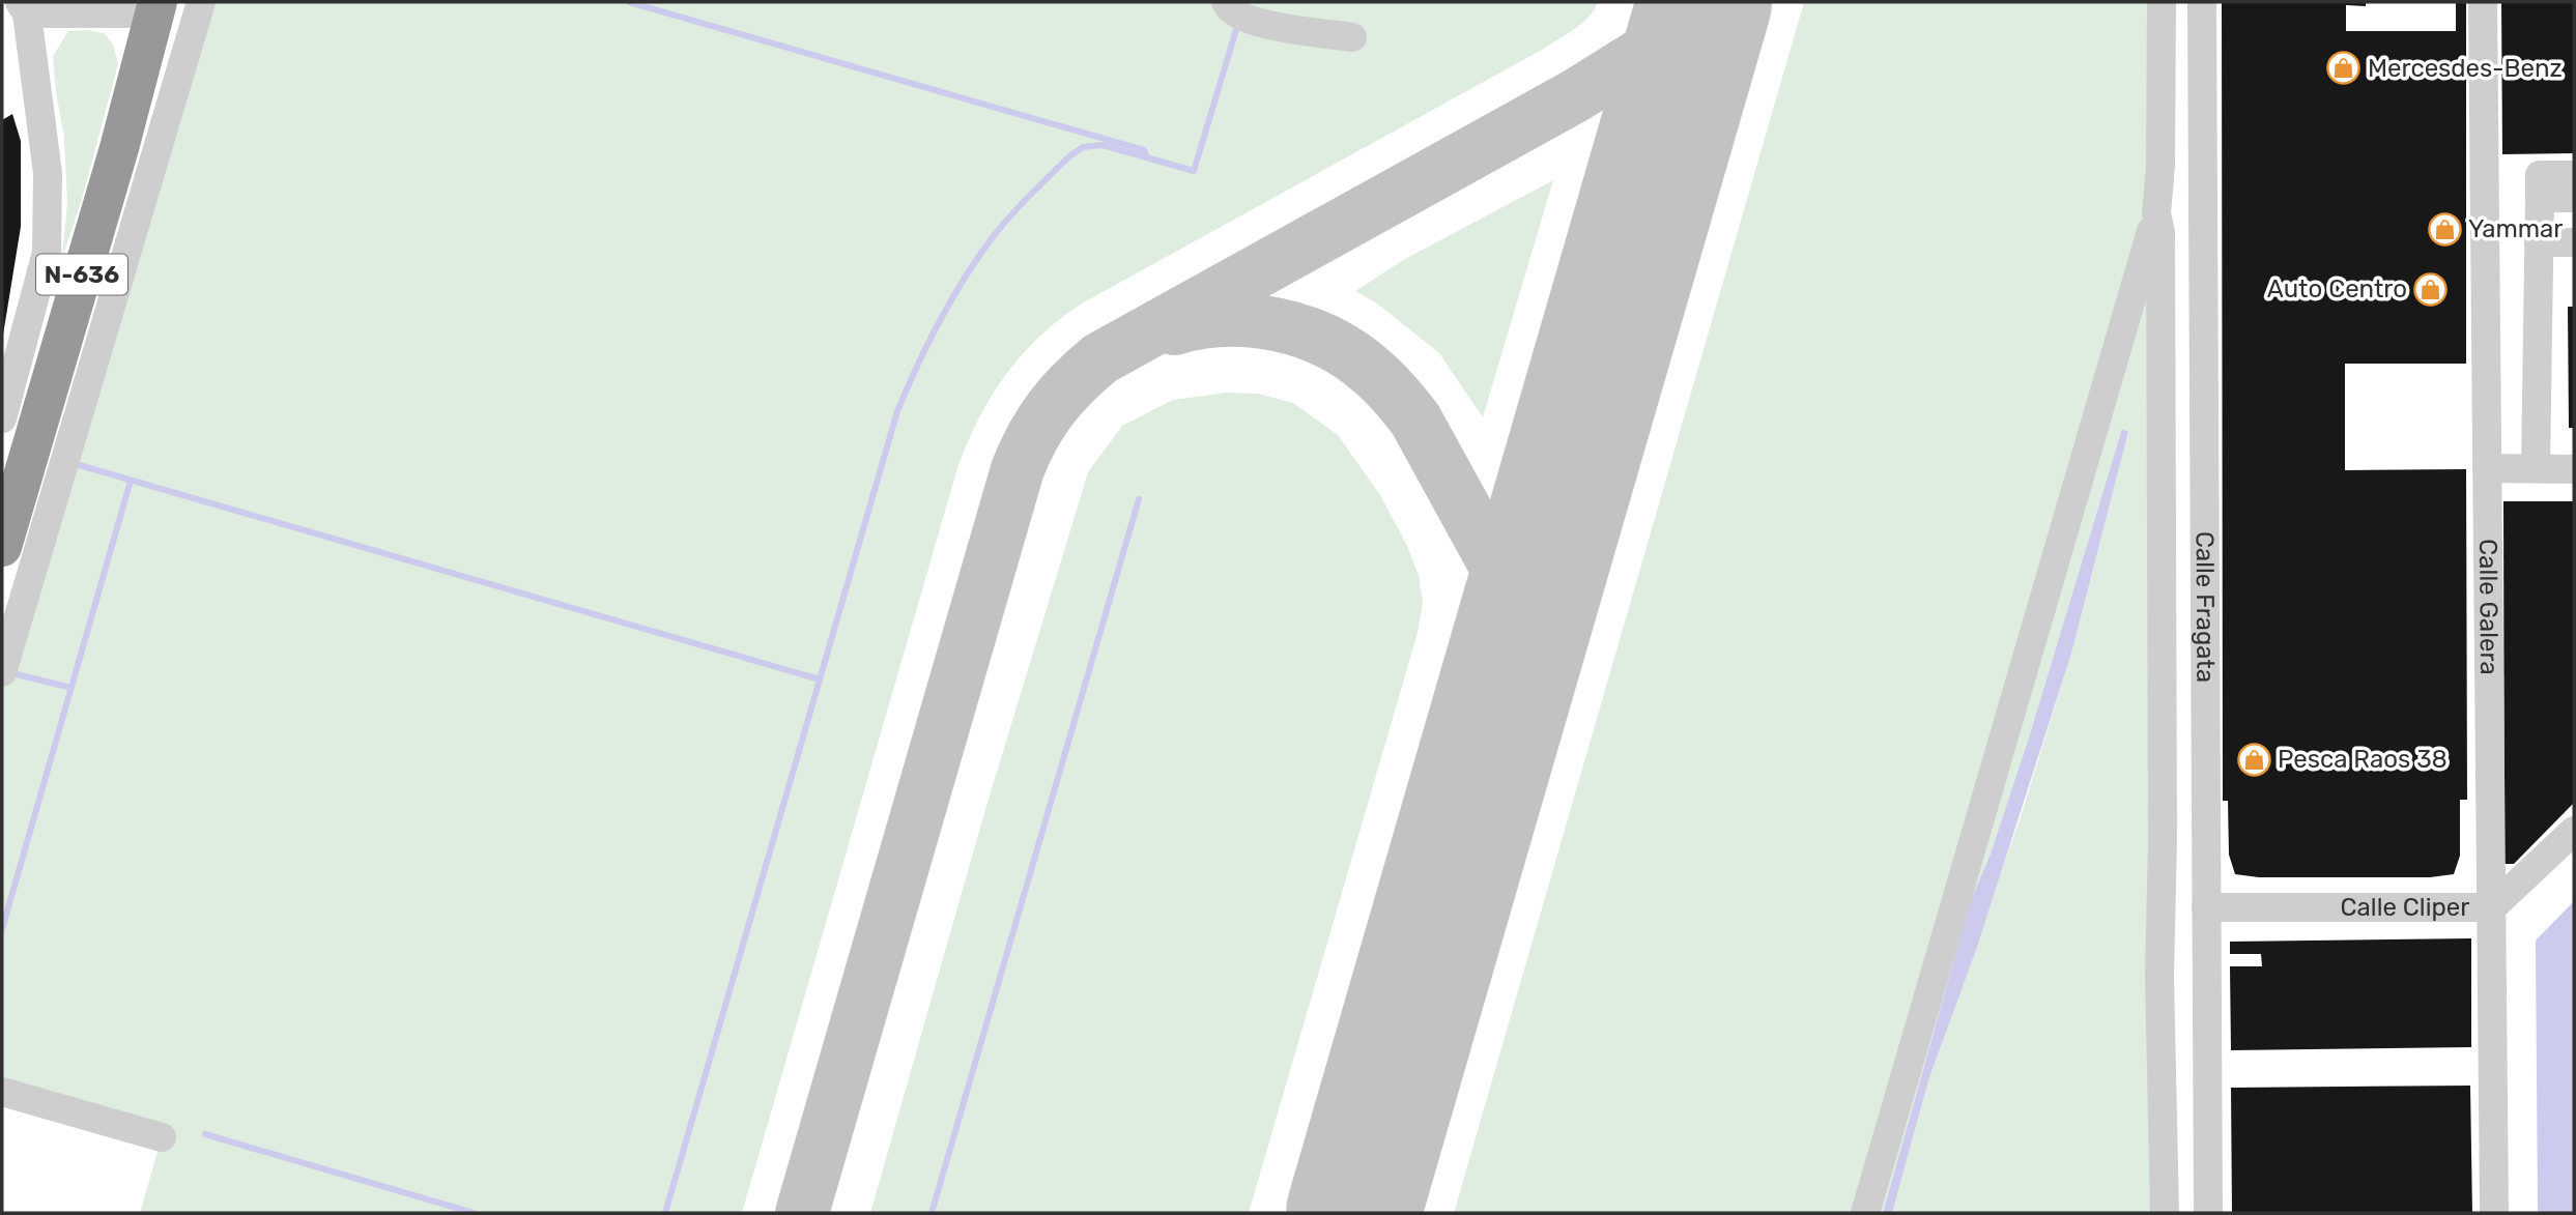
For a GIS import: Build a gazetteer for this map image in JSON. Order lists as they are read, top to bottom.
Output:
{
  "streets": {
    "highway": ["N-636"],
    "street": ["Calle Fragata", "Calle Galera", "Calle Cliper"]
  },
  "crossings": [
    ["Calle Fragata", "Calle Cliper"],
    ["Calle Galera", "Calle Cliper"]
  ],
  "places": {
    "shop": [
      "Mercesdes-Benz",
      "Yammar",
      "Auto Centro",
      "Pesca Raos 38"
    ]
  }
}
